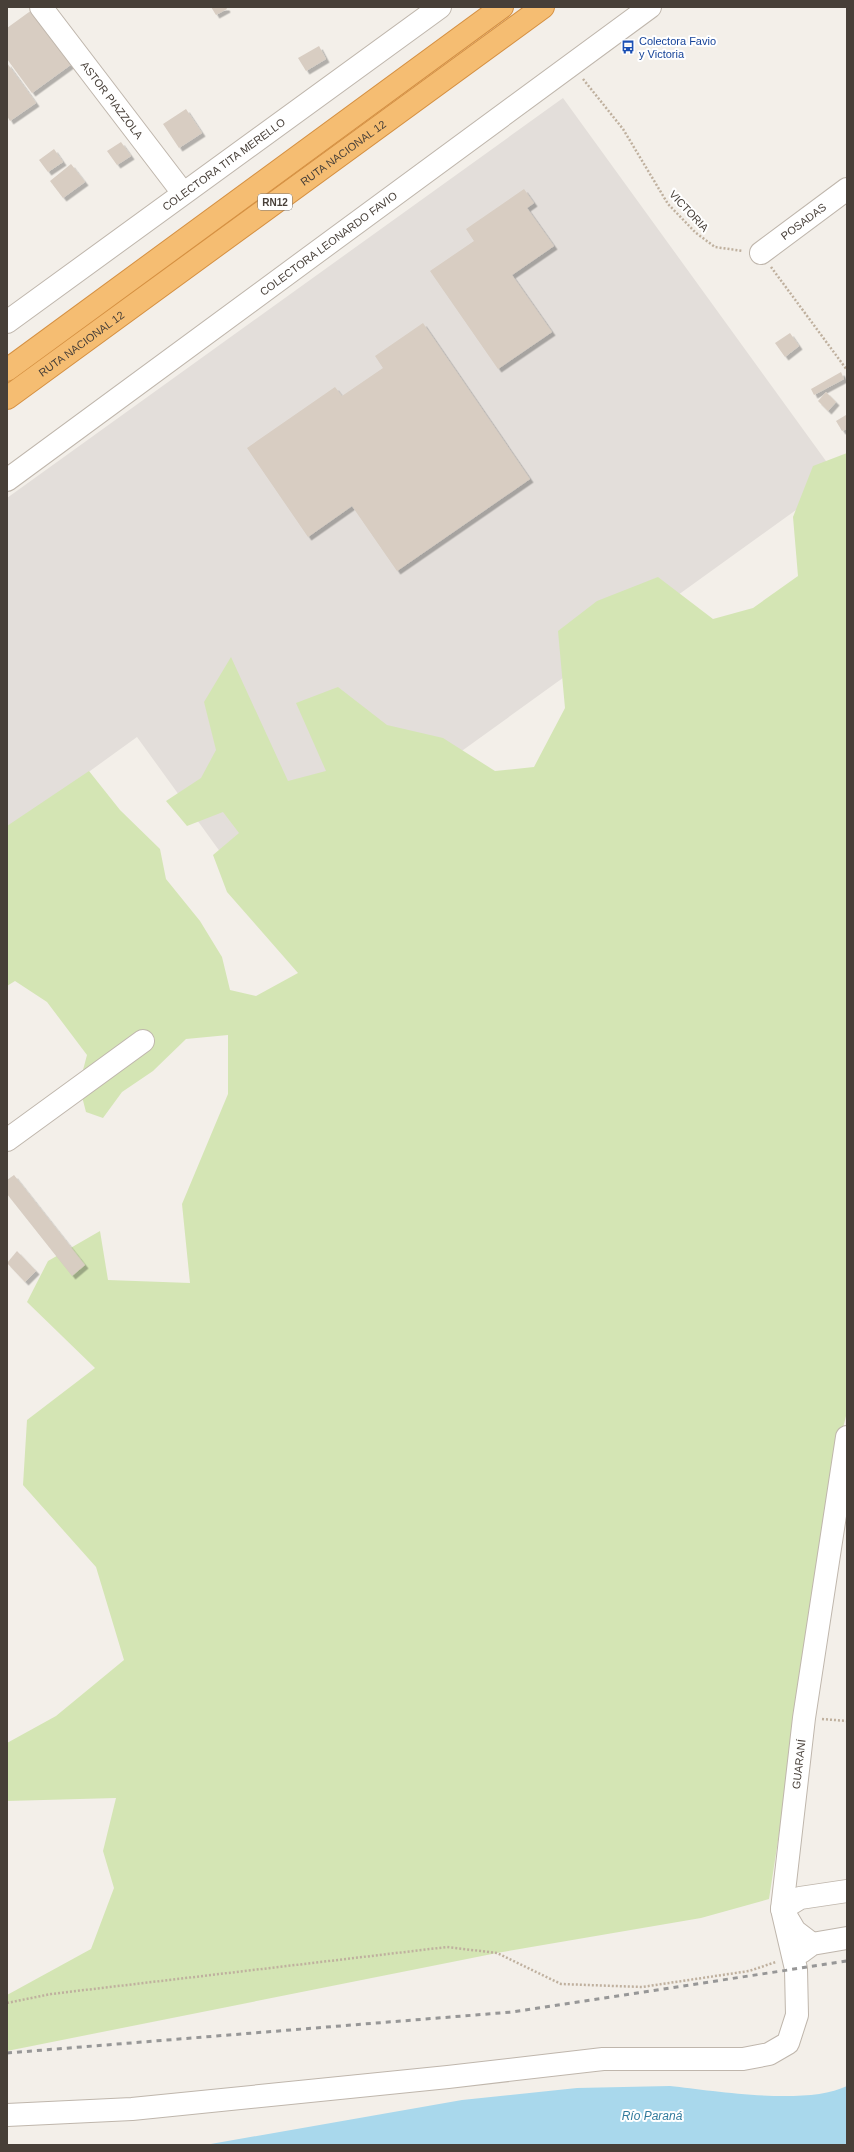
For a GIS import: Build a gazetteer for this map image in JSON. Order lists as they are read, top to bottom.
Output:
{
  "streets": {
    "highway": ["RUTA NACIONAL 12", "RN12"],
    "street": [
      "ASTOR PIAZZOLA",
      "COLECTORA TITA MERELLO",
      "POSADAS",
      "COLECTORA LEONARDO FAVIO",
      "GUARANÍ"
    ],
    "path": ["VICTORIA"]
  },
  "crossings": [
    ["ASTOR PIAZZOLA", "COLECTORA TITA MERELLO"],
    ["VICTORIA", "POSADAS"],
    ["VICTORIA", "COLECTORA LEONARDO FAVIO"]
  ],
  "water": ["Río Paraná"],
  "places": {
    "bus stop": ["Colectora Favio y Victoria"]
  }
}
